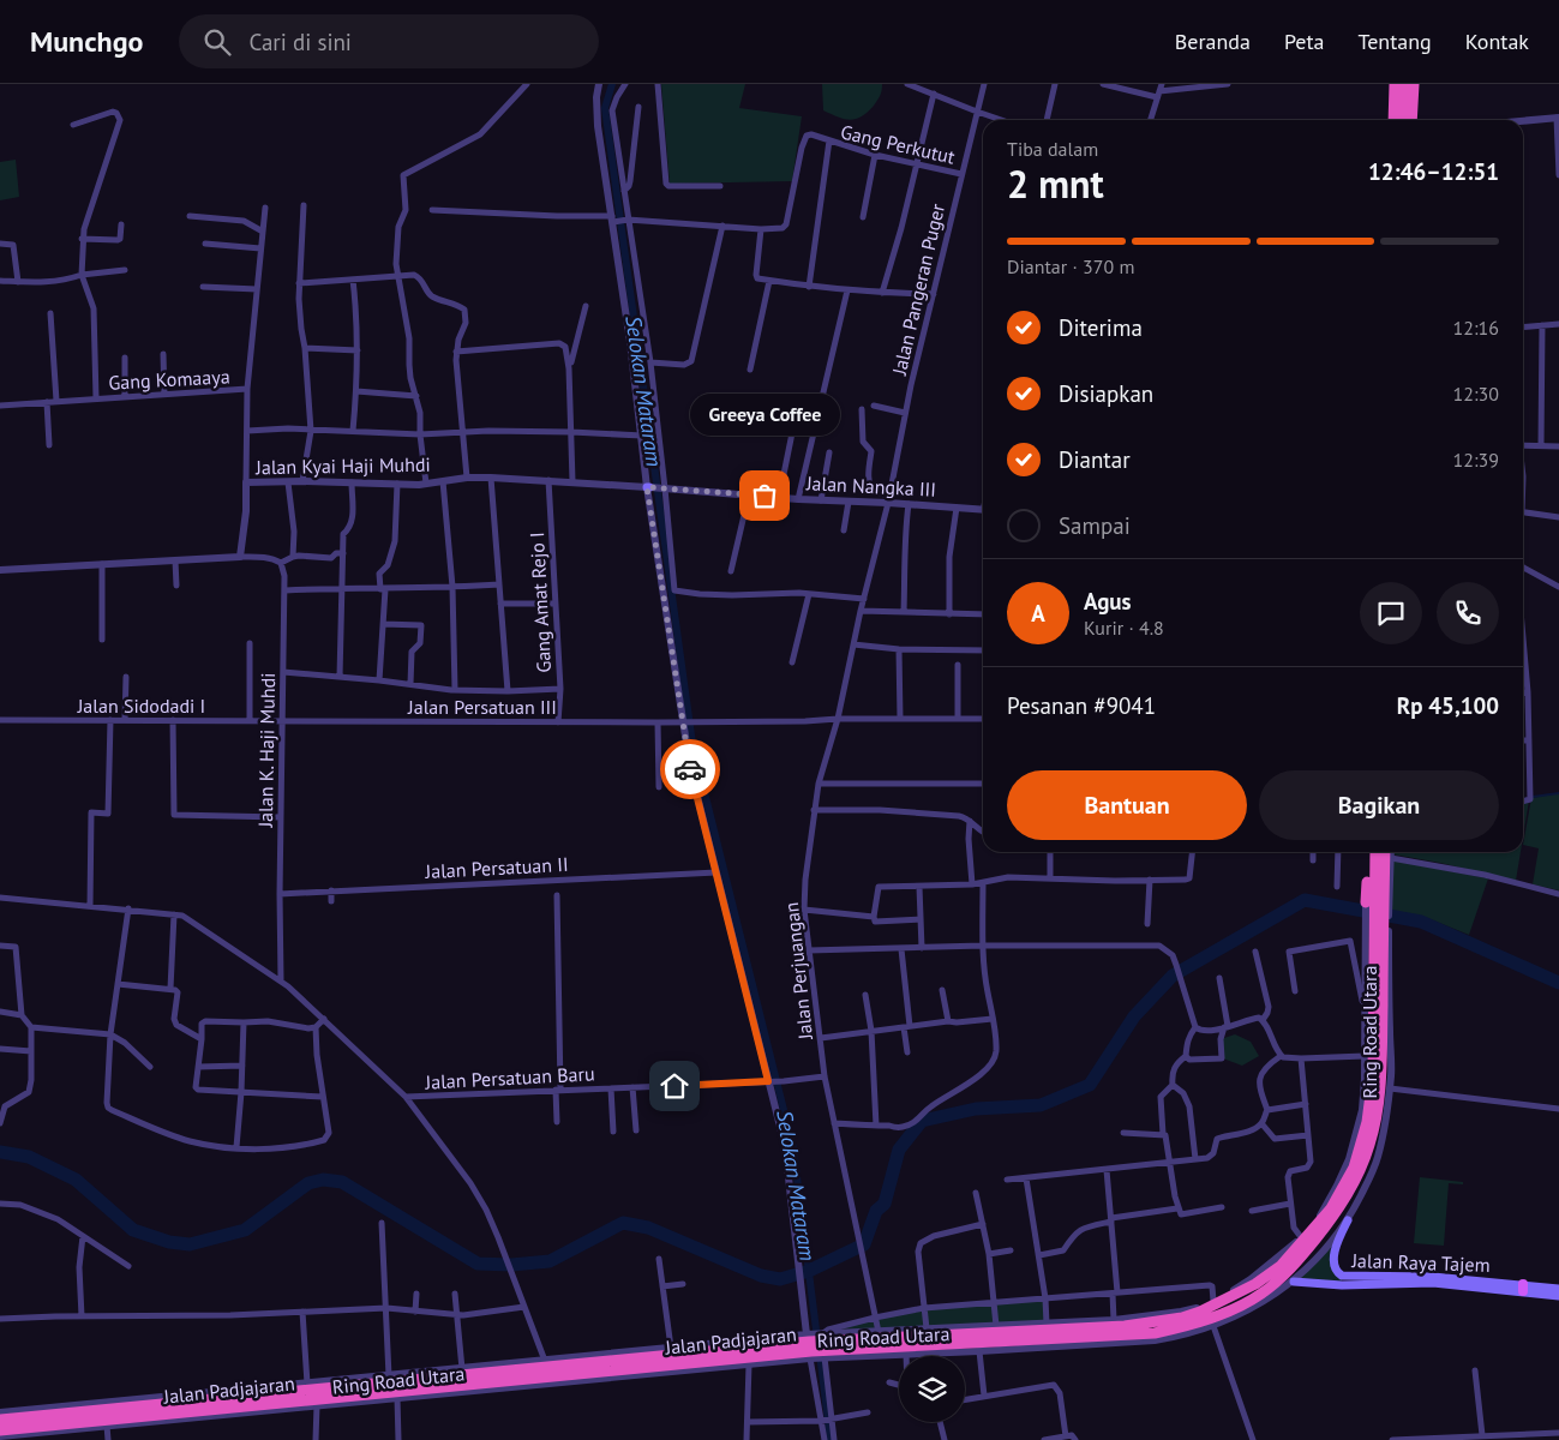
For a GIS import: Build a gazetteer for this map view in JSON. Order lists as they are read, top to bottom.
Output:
{
  "streets": {
    "highway": ["Ring Road Utara", "Jalan Padjajaran"],
    "main road": ["Jalan Raya Tajem"],
    "street": [
      "Gang Perkutut",
      "Jalan Pangeran Puger",
      "Gang Komaaya",
      "Jalan Kyai Haji Muhdi",
      "Jalan Nangka III",
      "Gang Amat Rejo I",
      "Jalan Sidodadi I",
      "Jalan Persatuan III",
      "Jalan K. Haji Muhdi",
      "Jalan Persatuan II",
      "Jalan Perjuangan",
      "Jalan Persatuan Baru"
    ]
  },
  "crossings": [
    ["Gang Perkutut", "Jalan Pangeran Puger"],
    ["Jalan Pangeran Puger", "Jalan Nangka III"],
    ["Jalan Pangeran Puger", "Jalan Perjuangan"],
    ["Gang Komaaya", "Jalan Kyai Haji Muhdi"],
    ["Jalan Kyai Haji Muhdi", "Jalan Nangka III"],
    ["Jalan Kyai Haji Muhdi", "Gang Amat Rejo I"],
    ["Jalan Nangka III", "Jalan Perjuangan"],
    ["Gang Amat Rejo I", "Jalan Persatuan III"],
    ["Jalan Sidodadi I", "Jalan Persatuan III"],
    ["Jalan Sidodadi I", "Jalan K. Haji Muhdi"],
    ["Jalan Persatuan III", "Jalan K. Haji Muhdi"],
    ["Jalan K. Haji Muhdi", "Jalan Persatuan II"],
    ["Jalan K. Haji Muhdi", "Jalan Persatuan Baru"],
    ["Jalan Perjuangan", "Ring Road Utara"],
    ["Jalan Perjuangan", "Jalan Persatuan Baru"],
    ["Ring Road Utara", "Jalan Raya Tajem"],
    ["Ring Road Utara", "Jalan Padjajaran"]
  ],
  "water": ["Selokan Mataram"],
  "places": ["Greeya Coffee"],
  "page": {
    "header": "Munchgo",
    "search": "Cari di sini",
    "nav": [
      "Beranda",
      "Peta",
      "Tentang",
      "Kontak"
    ],
    "heading": ["2 mnt", "Tiba dalam", "12:46–12:51"],
    "panel": [
      "Agus",
      "Kurir · 4.8",
      "Pesanan #9041",
      "Rp 45,100"
    ],
    "bar": "Diantar · 370 m",
    "list": [
      ["Diterima", "12:16"],
      ["Disiapkan", "12:30"],
      ["Diantar", "12:39"],
      "Sampai"
    ],
    "bubble": "Greeya Coffee",
    "round": "A",
    "buttons": ["Bantuan", "Bagikan"]
  }
}
